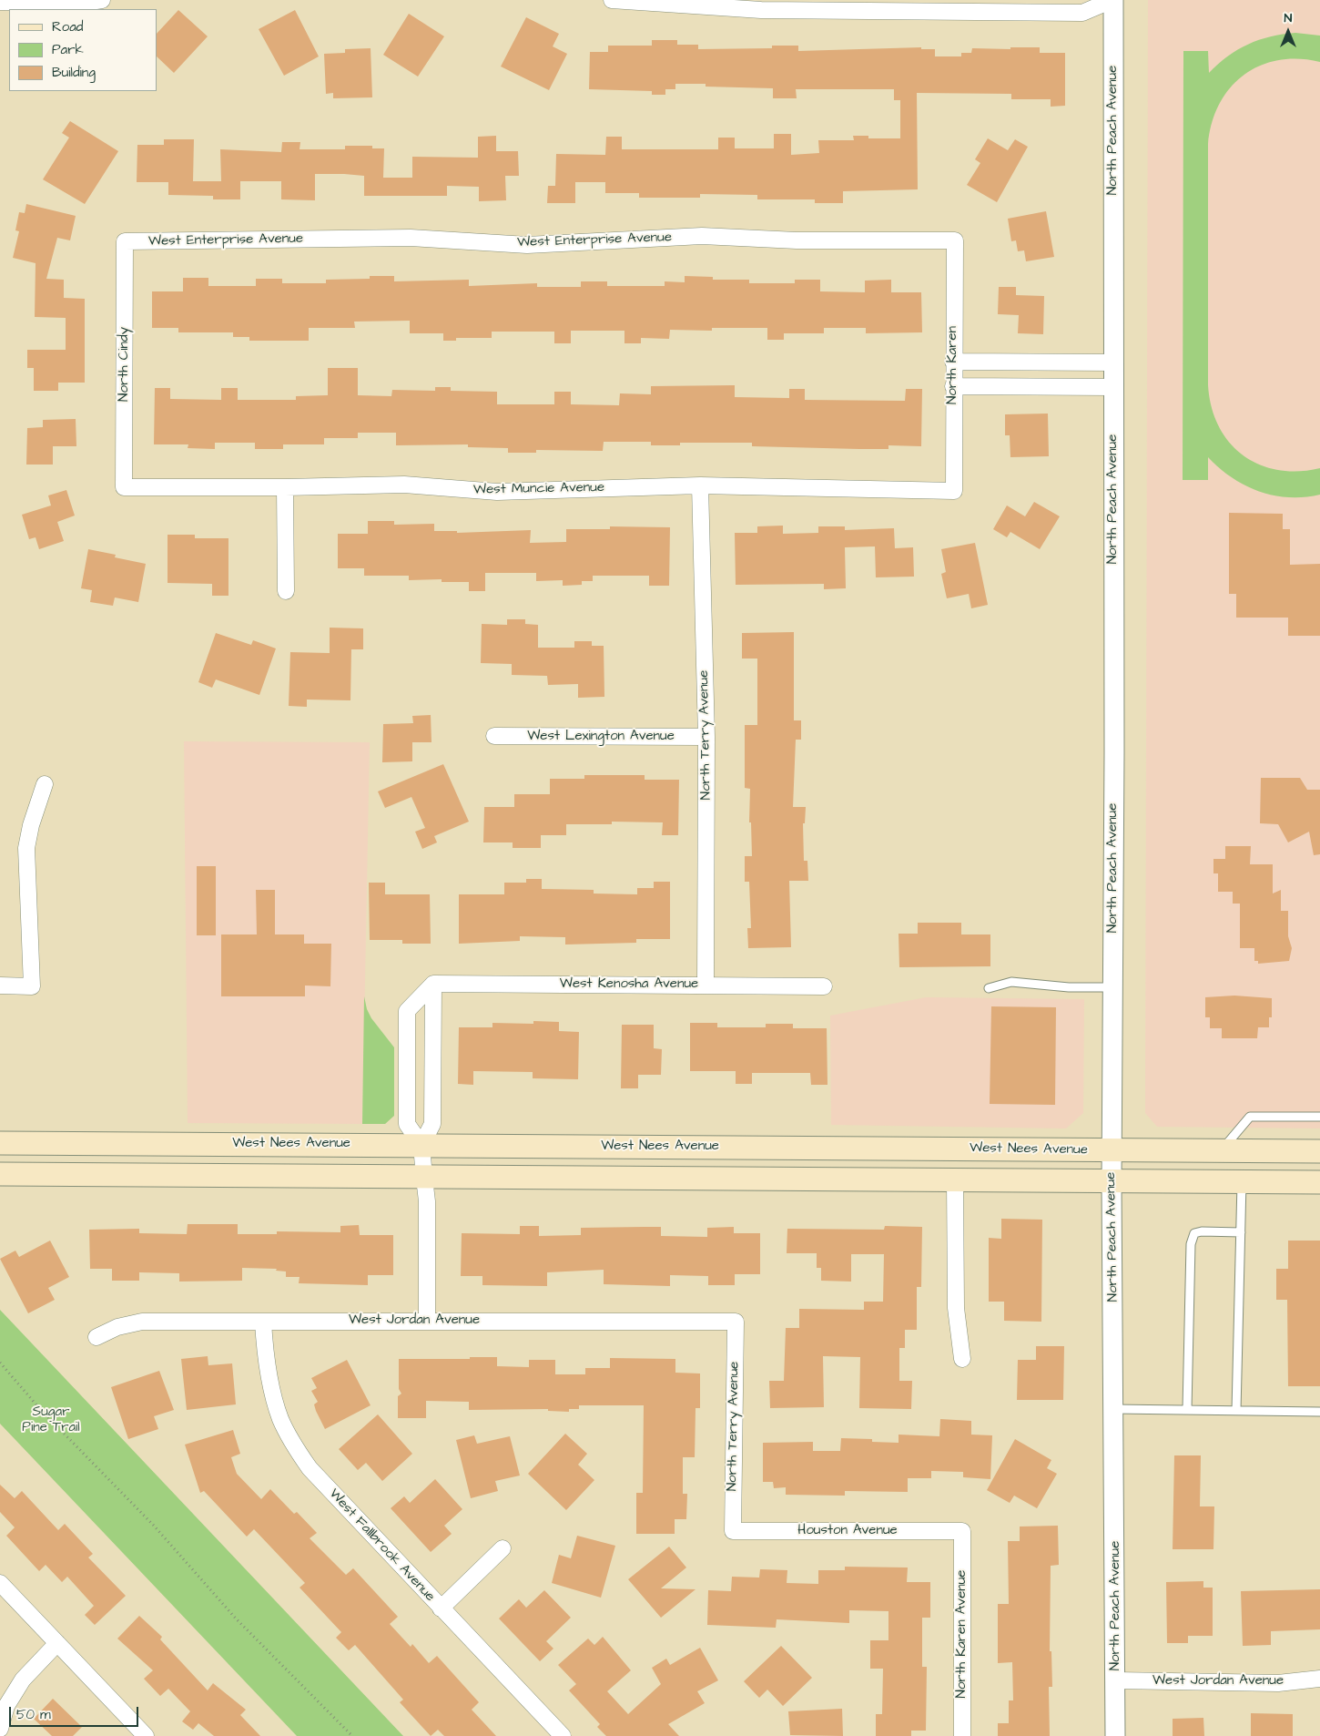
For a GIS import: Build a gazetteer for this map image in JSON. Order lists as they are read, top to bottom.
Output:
{
  "streets": {
    "main road": ["West Nees Avenue"],
    "street": [
      "North Peach Avenue",
      "West Enterprise Avenue",
      "North Cindy",
      "North Karen",
      "West Muncie Avenue",
      "North Terry Avenue",
      "West Lexington Avenue",
      "West Kenosha Avenue",
      "West Jordan Avenue",
      "Houston Avenue",
      "West Fallbrook Avenue",
      "North Karen Avenue"
    ]
  },
  "crossings": [
    ["North Peach Avenue", "West Nees Avenue"],
    ["North Peach Avenue", "West Jordan Avenue"],
    ["West Enterprise Avenue", "North Cindy"],
    ["West Enterprise Avenue", "North Karen"],
    ["North Cindy", "West Muncie Avenue"],
    ["North Karen", "West Muncie Avenue"],
    ["West Muncie Avenue", "North Terry Avenue"],
    ["North Terry Avenue", "West Lexington Avenue"],
    ["North Terry Avenue", "West Kenosha Avenue"],
    ["North Terry Avenue", "West Jordan Avenue"],
    ["North Terry Avenue", "Houston Avenue"],
    ["West Jordan Avenue", "West Fallbrook Avenue"],
    ["Houston Avenue", "North Karen Avenue"]
  ],
  "parks": ["Sugar Pine Trail"],
  "legend": ["Road", "Park", "Building"],
  "scale_bar": "50 m",
  "north": "top"
}
